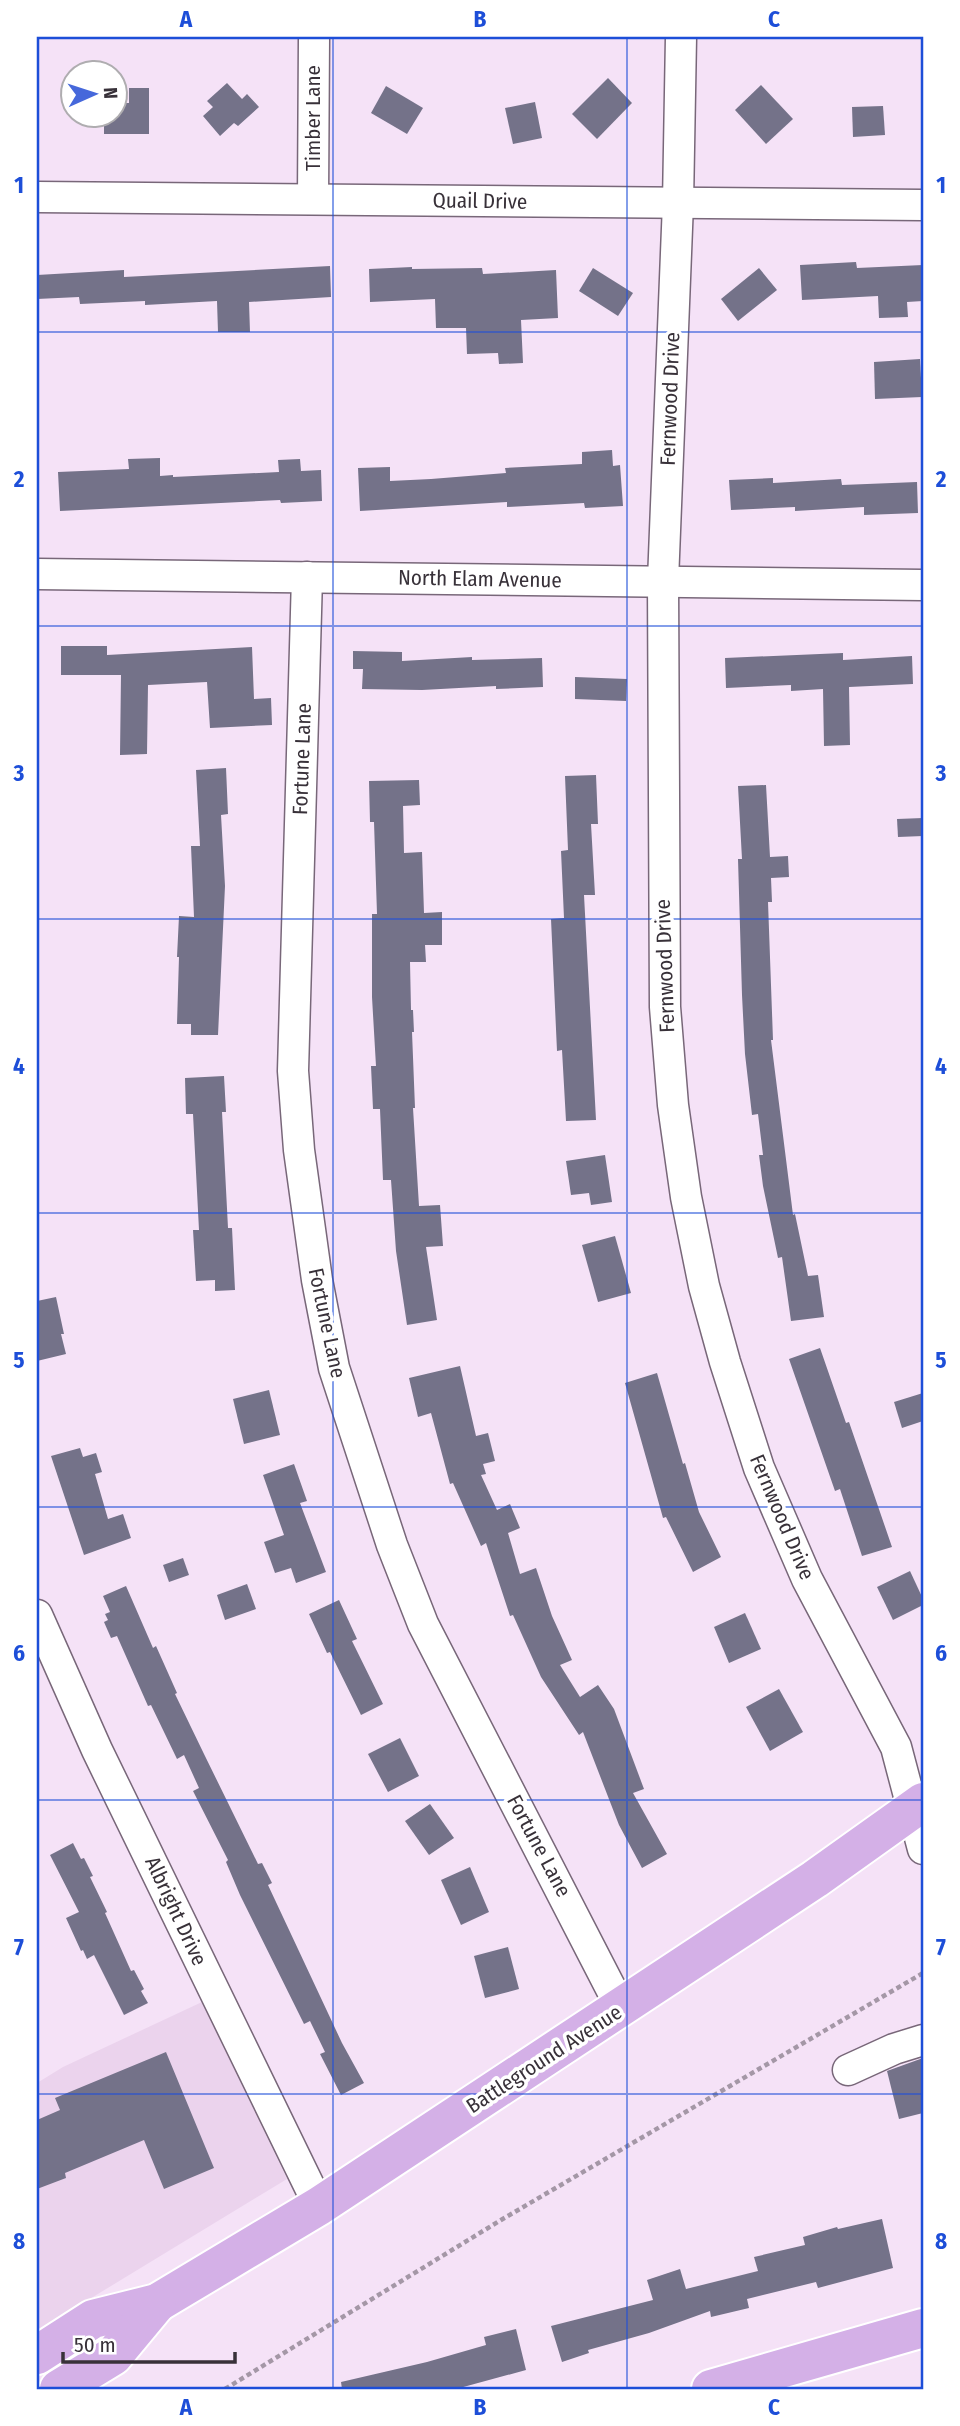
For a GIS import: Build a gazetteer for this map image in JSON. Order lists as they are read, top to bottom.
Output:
{
  "streets": {
    "main road": ["Battleground Avenue"],
    "street": [
      "Timber Lane",
      "Quail Drive",
      "Fernwood Drive",
      "North Elam Avenue",
      "Fortune Lane",
      "Albright Drive"
    ]
  },
  "crossings": [
    ["Timber Lane", "Quail Drive"],
    ["Quail Drive", "Fernwood Drive"],
    ["Fernwood Drive", "North Elam Avenue"],
    ["Fernwood Drive", "Battleground Avenue"],
    ["North Elam Avenue", "Fortune Lane"],
    ["Fortune Lane", "Battleground Avenue"],
    ["Albright Drive", "Battleground Avenue"]
  ],
  "scale_bar": "50 m",
  "north": "right",
  "grid": {
    "columns": ["A", "B", "C"],
    "rows": [
      "1",
      "2",
      "3",
      "4",
      "5",
      "6",
      "7",
      "8"
    ]
  }
}
